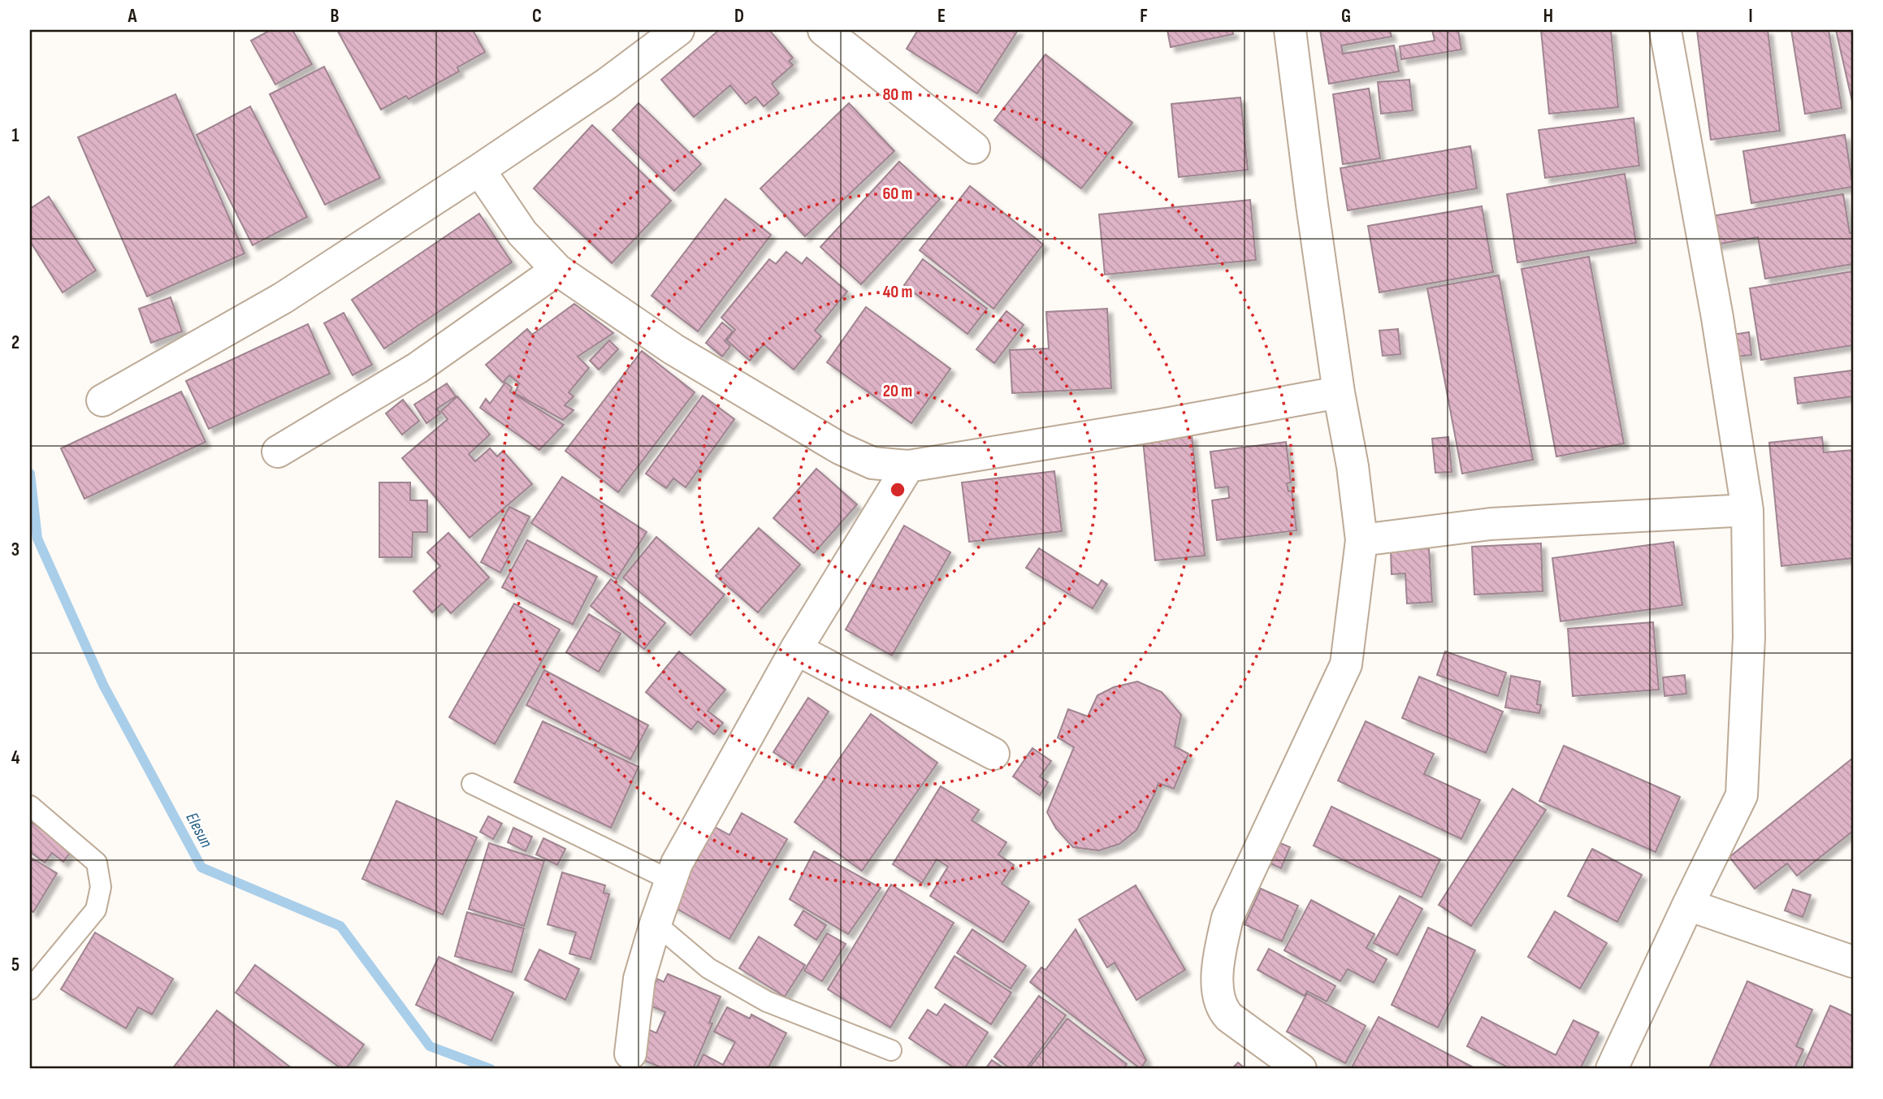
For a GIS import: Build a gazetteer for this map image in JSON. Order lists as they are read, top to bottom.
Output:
{
  "water": ["Elesun"],
  "grid": {
    "columns": [
      "A",
      "B",
      "C",
      "D",
      "E",
      "F",
      "G",
      "H",
      "I"
    ],
    "rows": [
      "1",
      "2",
      "3",
      "4",
      "5"
    ]
  },
  "rings": [
    "80 m",
    "60 m",
    "40 m",
    "20 m"
  ]
}
